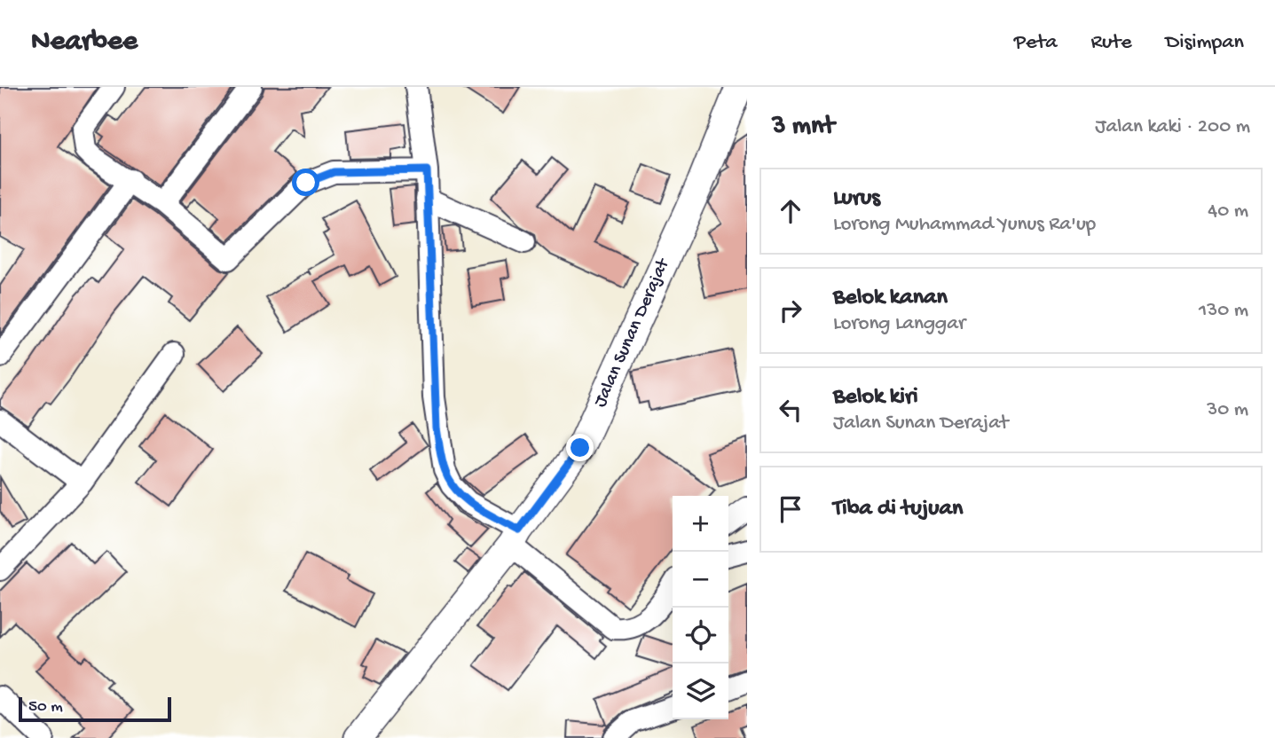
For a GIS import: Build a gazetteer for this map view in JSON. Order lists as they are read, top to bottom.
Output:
{
  "streets": {
    "street": ["Jalan Sunan Derajat"]
  },
  "scale_bar": "50 m",
  "page": {
    "header": "Nearbee",
    "nav": ["Peta", "Rute", "Disimpan"],
    "heading": ["3 mnt", "Jalan kaki · 200 m"],
    "list": [
      ["Lurus", "Lorong Muhammad Yunus Ra'up", "40 m"],
      ["Belok kanan", "Lorong Langgar", "130 m"],
      ["Belok kiri", "Jalan Sunan Derajat", "30 m"],
      "Tiba di tujuan"
    ],
    "map_buttons": ["+", "−"],
    "scale": "50 m"
  }
}
